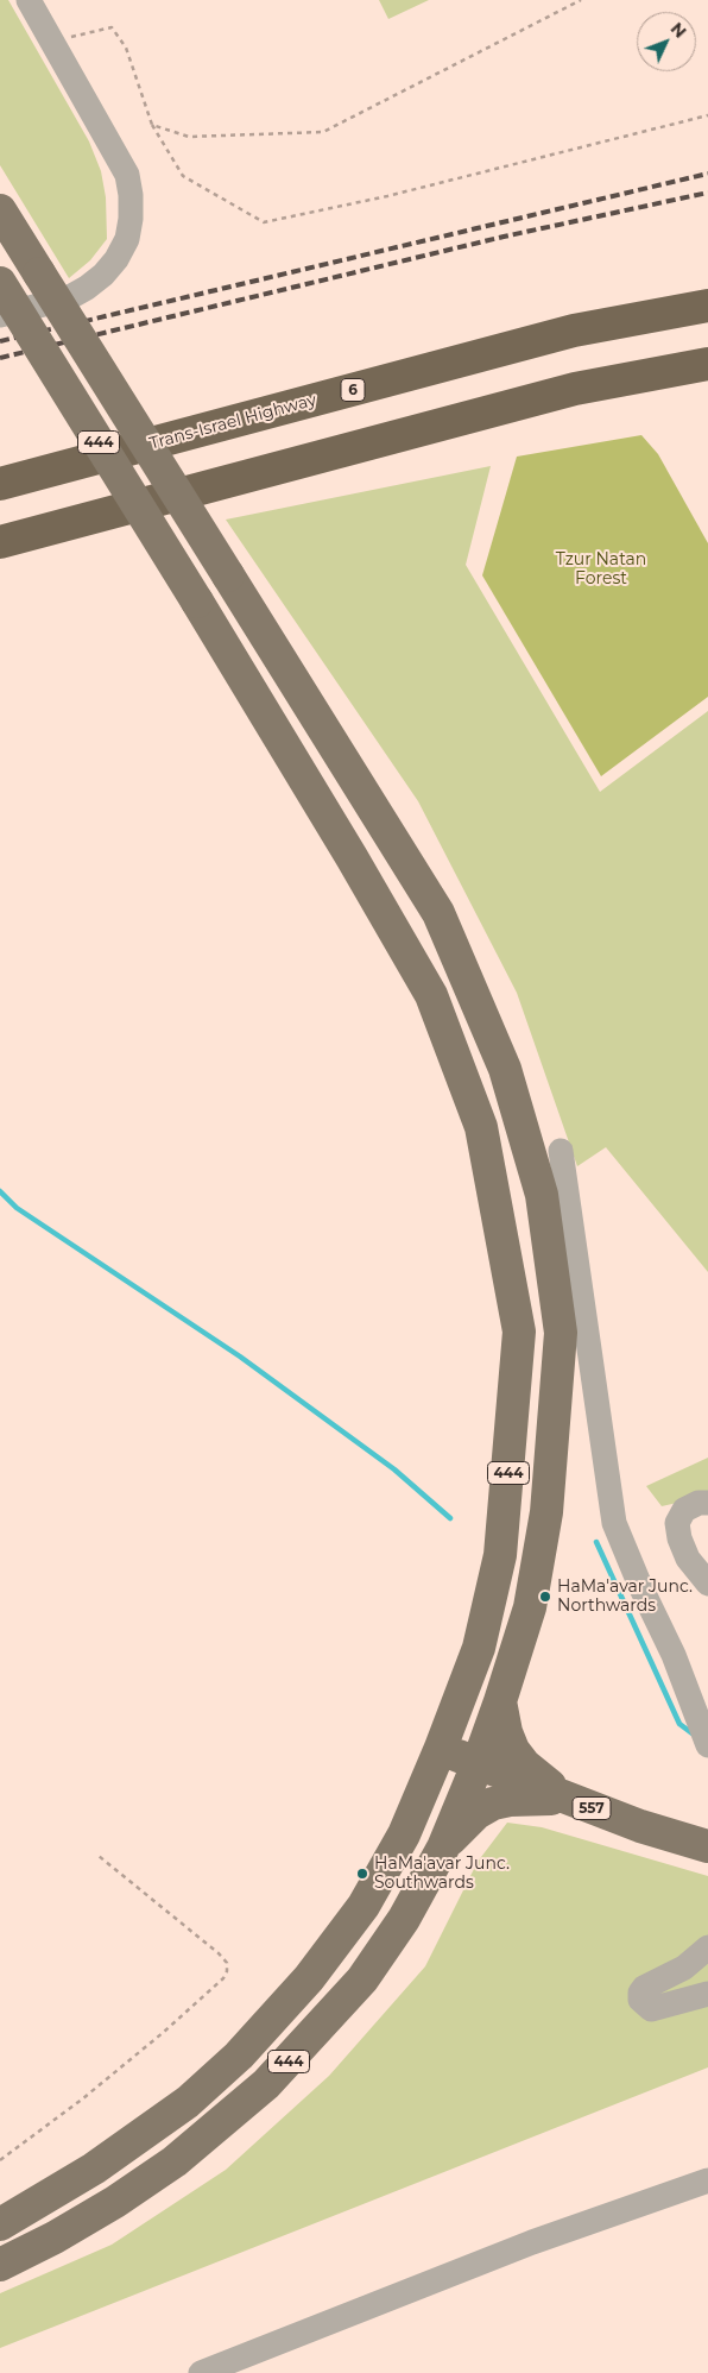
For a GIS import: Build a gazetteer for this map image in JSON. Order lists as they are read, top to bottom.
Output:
{
  "streets": {
    "highway": ["6", "Trans-Israel Highway"],
    "main road": ["444", "557"]
  },
  "crossings": [
    ["444", "557"]
  ],
  "parks": ["Tzur Natan Forest"],
  "places": ["HaMa'avar Junc. Northwards", "HaMa'avar Junc. Southwards"],
  "north": "top right"
}
